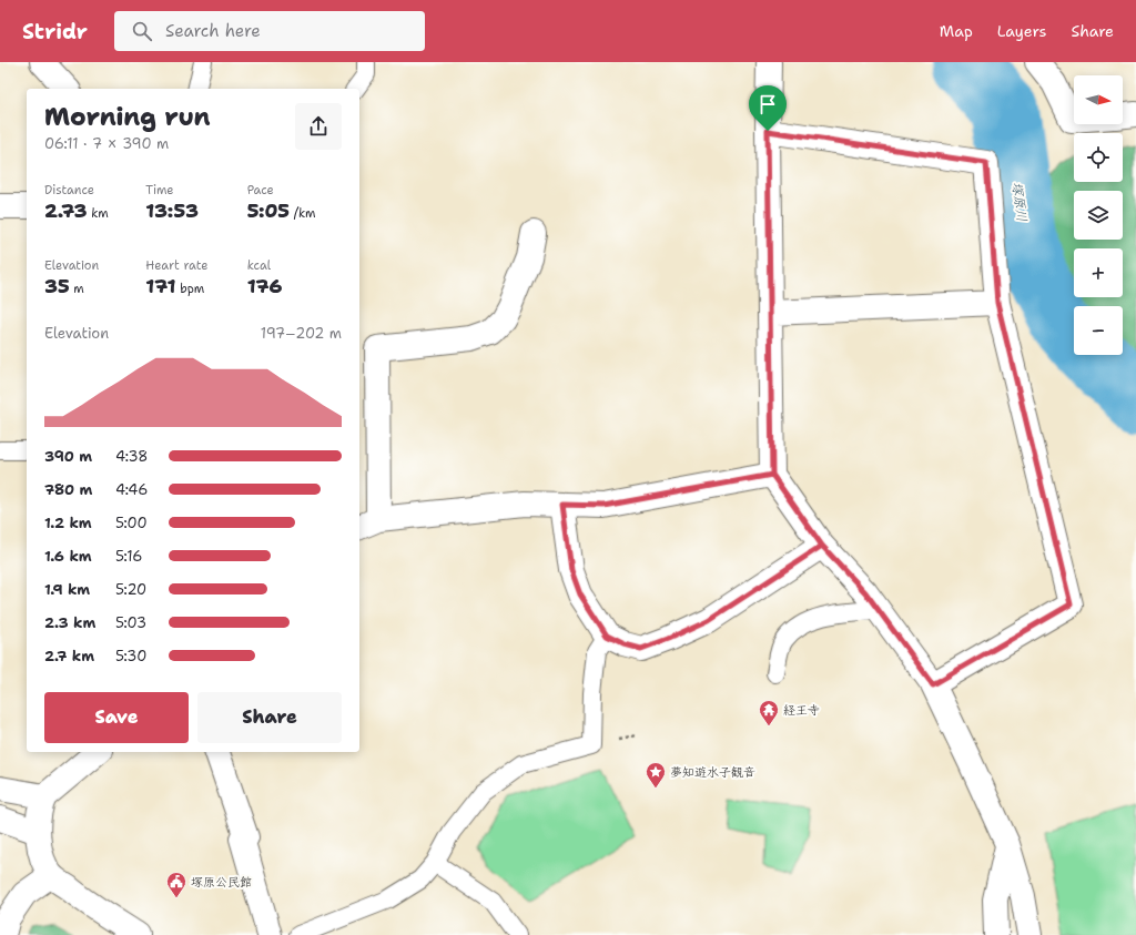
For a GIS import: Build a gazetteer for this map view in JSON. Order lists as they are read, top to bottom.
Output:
{
  "water": ["塚原川"],
  "places": {
    "temple": ["経王寺"],
    "place": ["夢知遊水子観音"],
    "public building": ["塚原公民館"]
  },
  "north": "right",
  "page": {
    "header": "Stridr",
    "search": "Search here",
    "nav": ["Map", "Layers", "Share"],
    "map_buttons": ["+", "−"],
    "heading": ["Morning run", "06:11 · 7 × 390 m"],
    "stats": [
      ["Distance", "2.73 km"],
      ["Time", "13:53"],
      ["Pace", "5:05 /km"],
      ["Elevation", "35 m"],
      ["Heart rate", "171 bpm"],
      ["kcal", "176"]
    ],
    "chart": ["Elevation", "197–202 m"],
    "list": [
      {
        "name": "390 m",
        "note": "4:38"
      },
      {
        "name": "780 m",
        "note": "4:46"
      },
      {
        "name": "1.2 km",
        "note": "5:00"
      },
      {
        "name": "1.6 km",
        "note": "5:16"
      },
      {
        "name": "1.9 km",
        "note": "5:20"
      },
      {
        "name": "2.3 km",
        "note": "5:03"
      },
      {
        "name": "2.7 km",
        "note": "5:30"
      }
    ],
    "buttons": ["Save", "Share"]
  }
}
